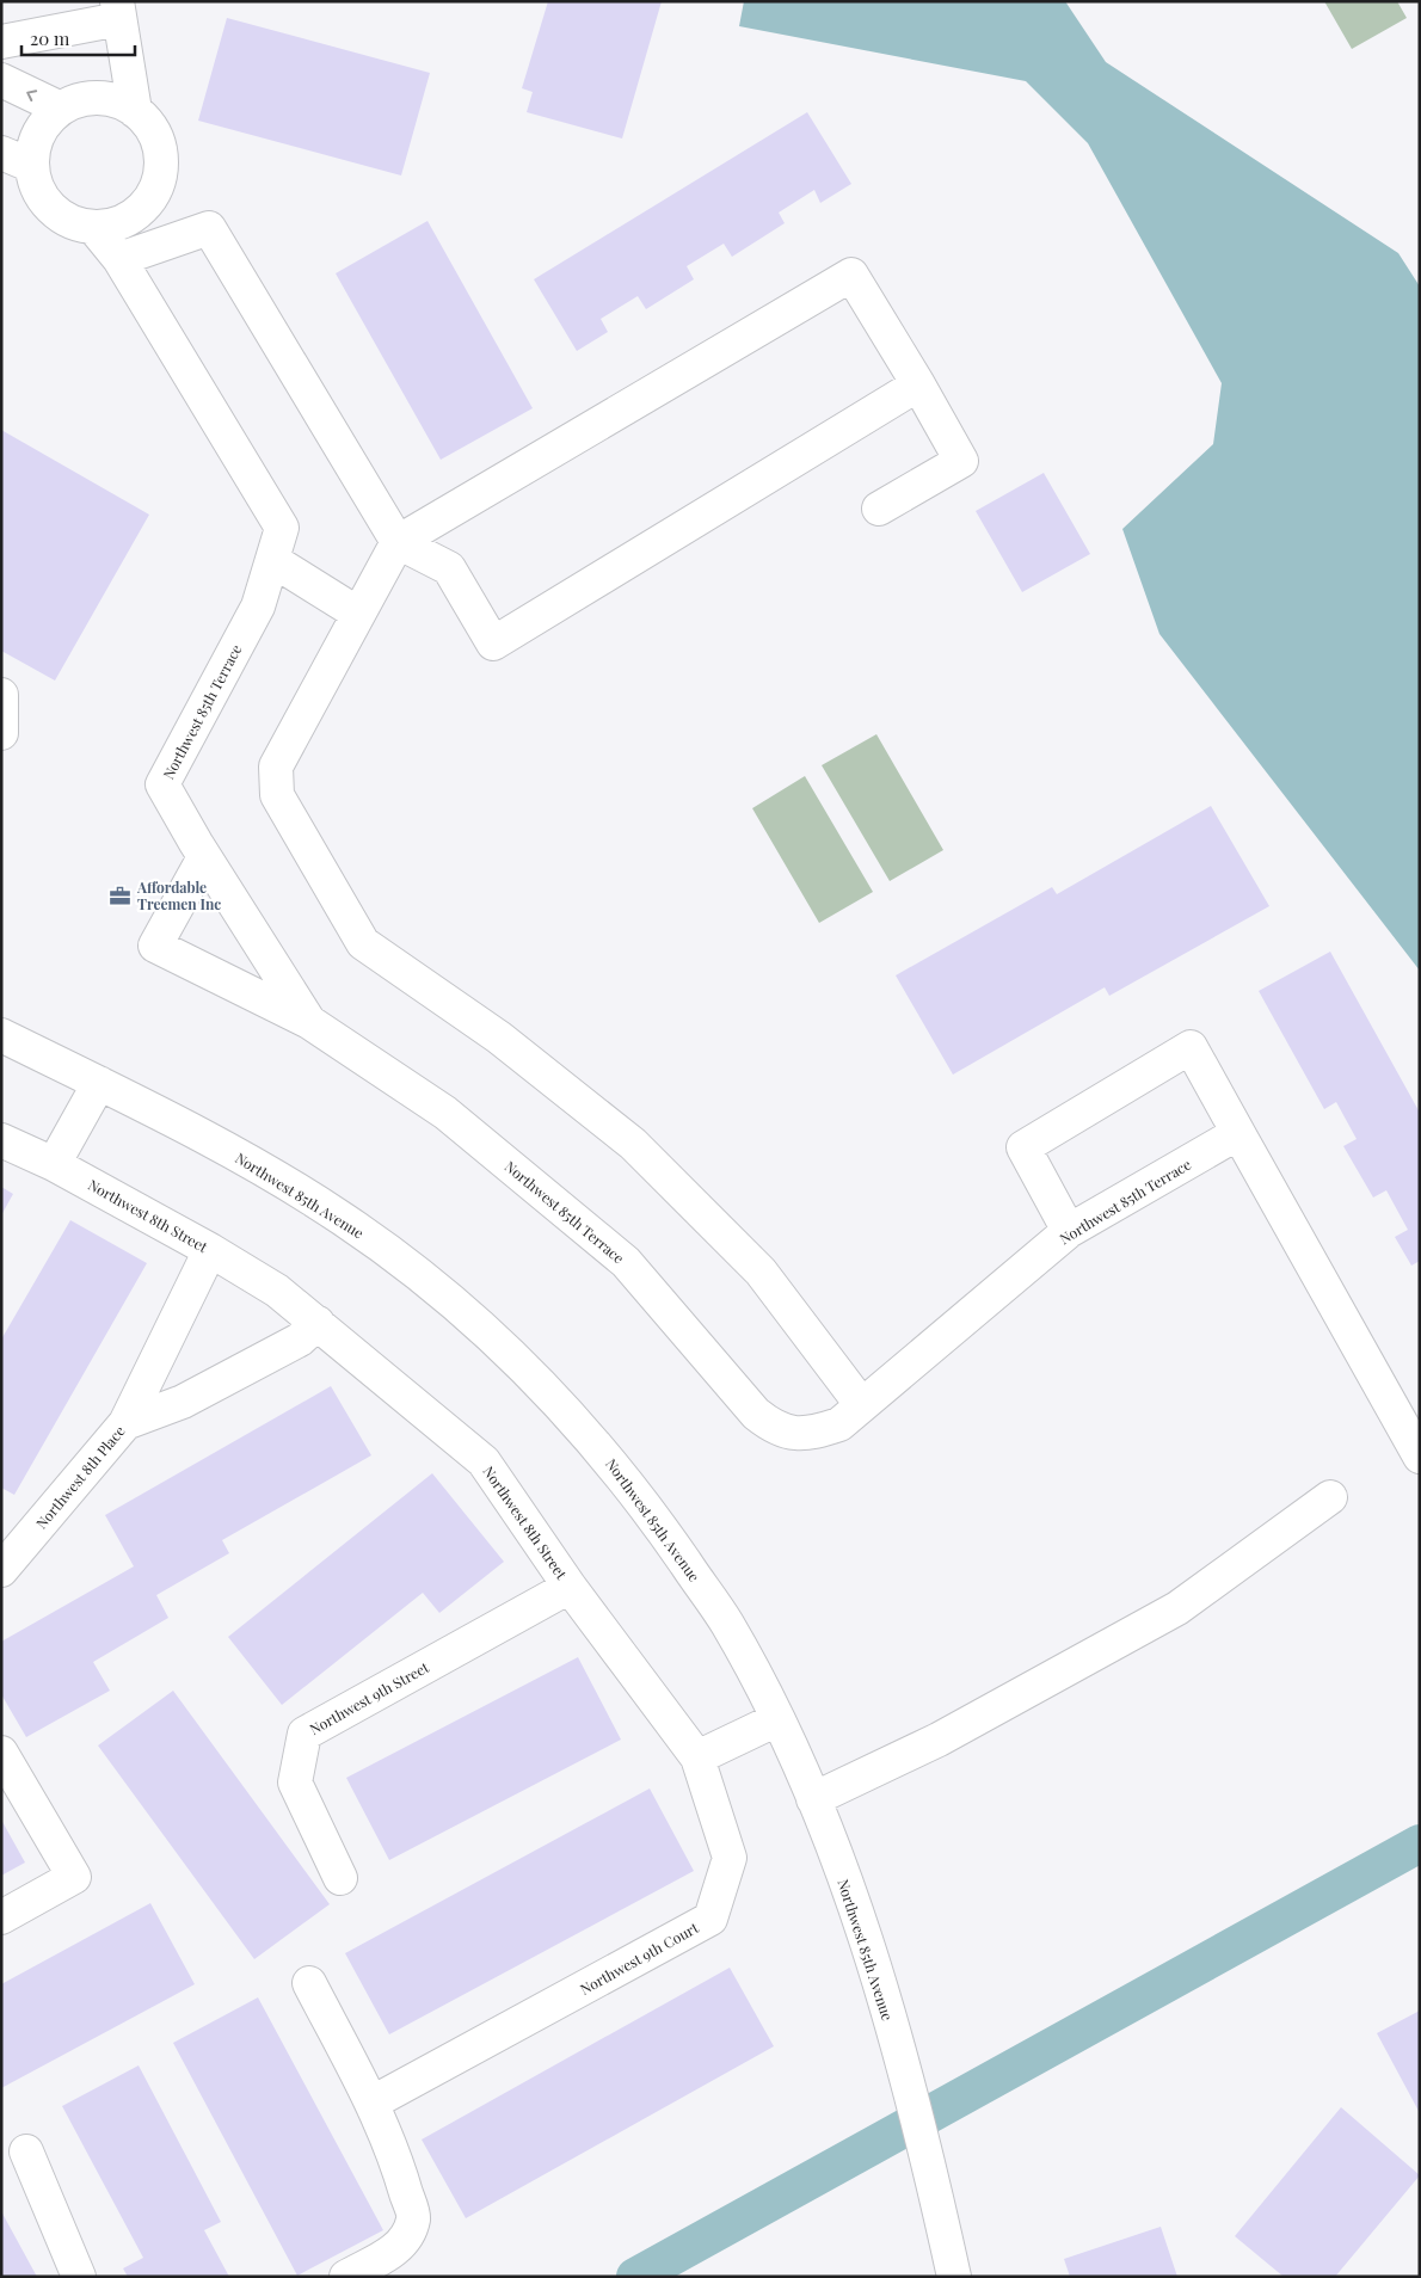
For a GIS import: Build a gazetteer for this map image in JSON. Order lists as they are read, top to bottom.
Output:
{
  "streets": {
    "street": [
      "Northwest 85th Terrace",
      "Northwest 85th Avenue",
      "Northwest 8th Street",
      "Northwest 8th Place",
      "Northwest 9th Street",
      "Northwest 9th Court"
    ]
  },
  "crossings": [
    ["Northwest 8th Street", "Northwest 8th Place"],
    ["Northwest 8th Street", "Northwest 9th Street"],
    ["Northwest 8th Street", "Northwest 9th Court"]
  ],
  "places": {
    "office": ["Affordable Treemen Inc"]
  },
  "scale_bar": "20 m"
}
